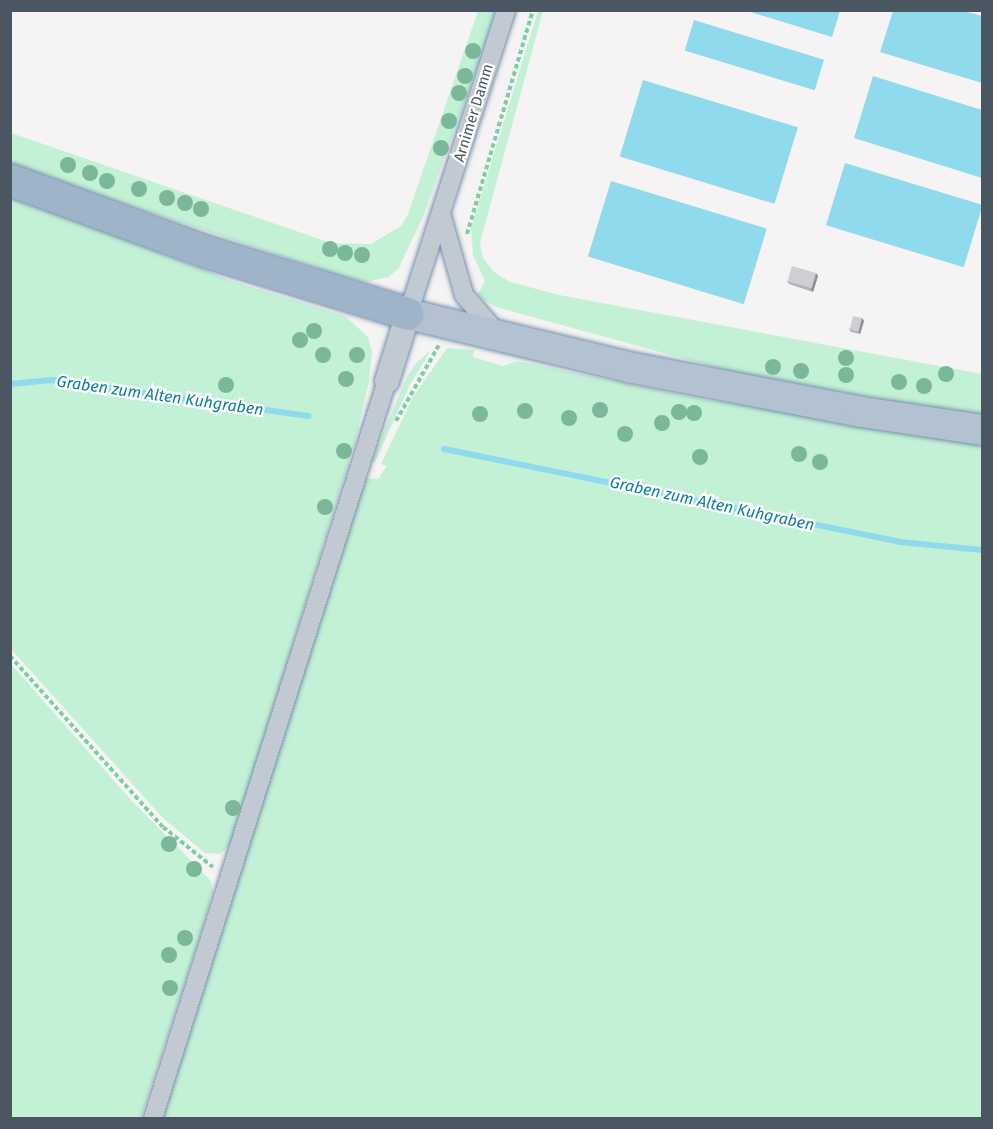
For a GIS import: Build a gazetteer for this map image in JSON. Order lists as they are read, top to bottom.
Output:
{
  "streets": {
    "street": ["Arnimer Damm"]
  },
  "water": ["Graben zum Alten Kuhgraben"]
}
